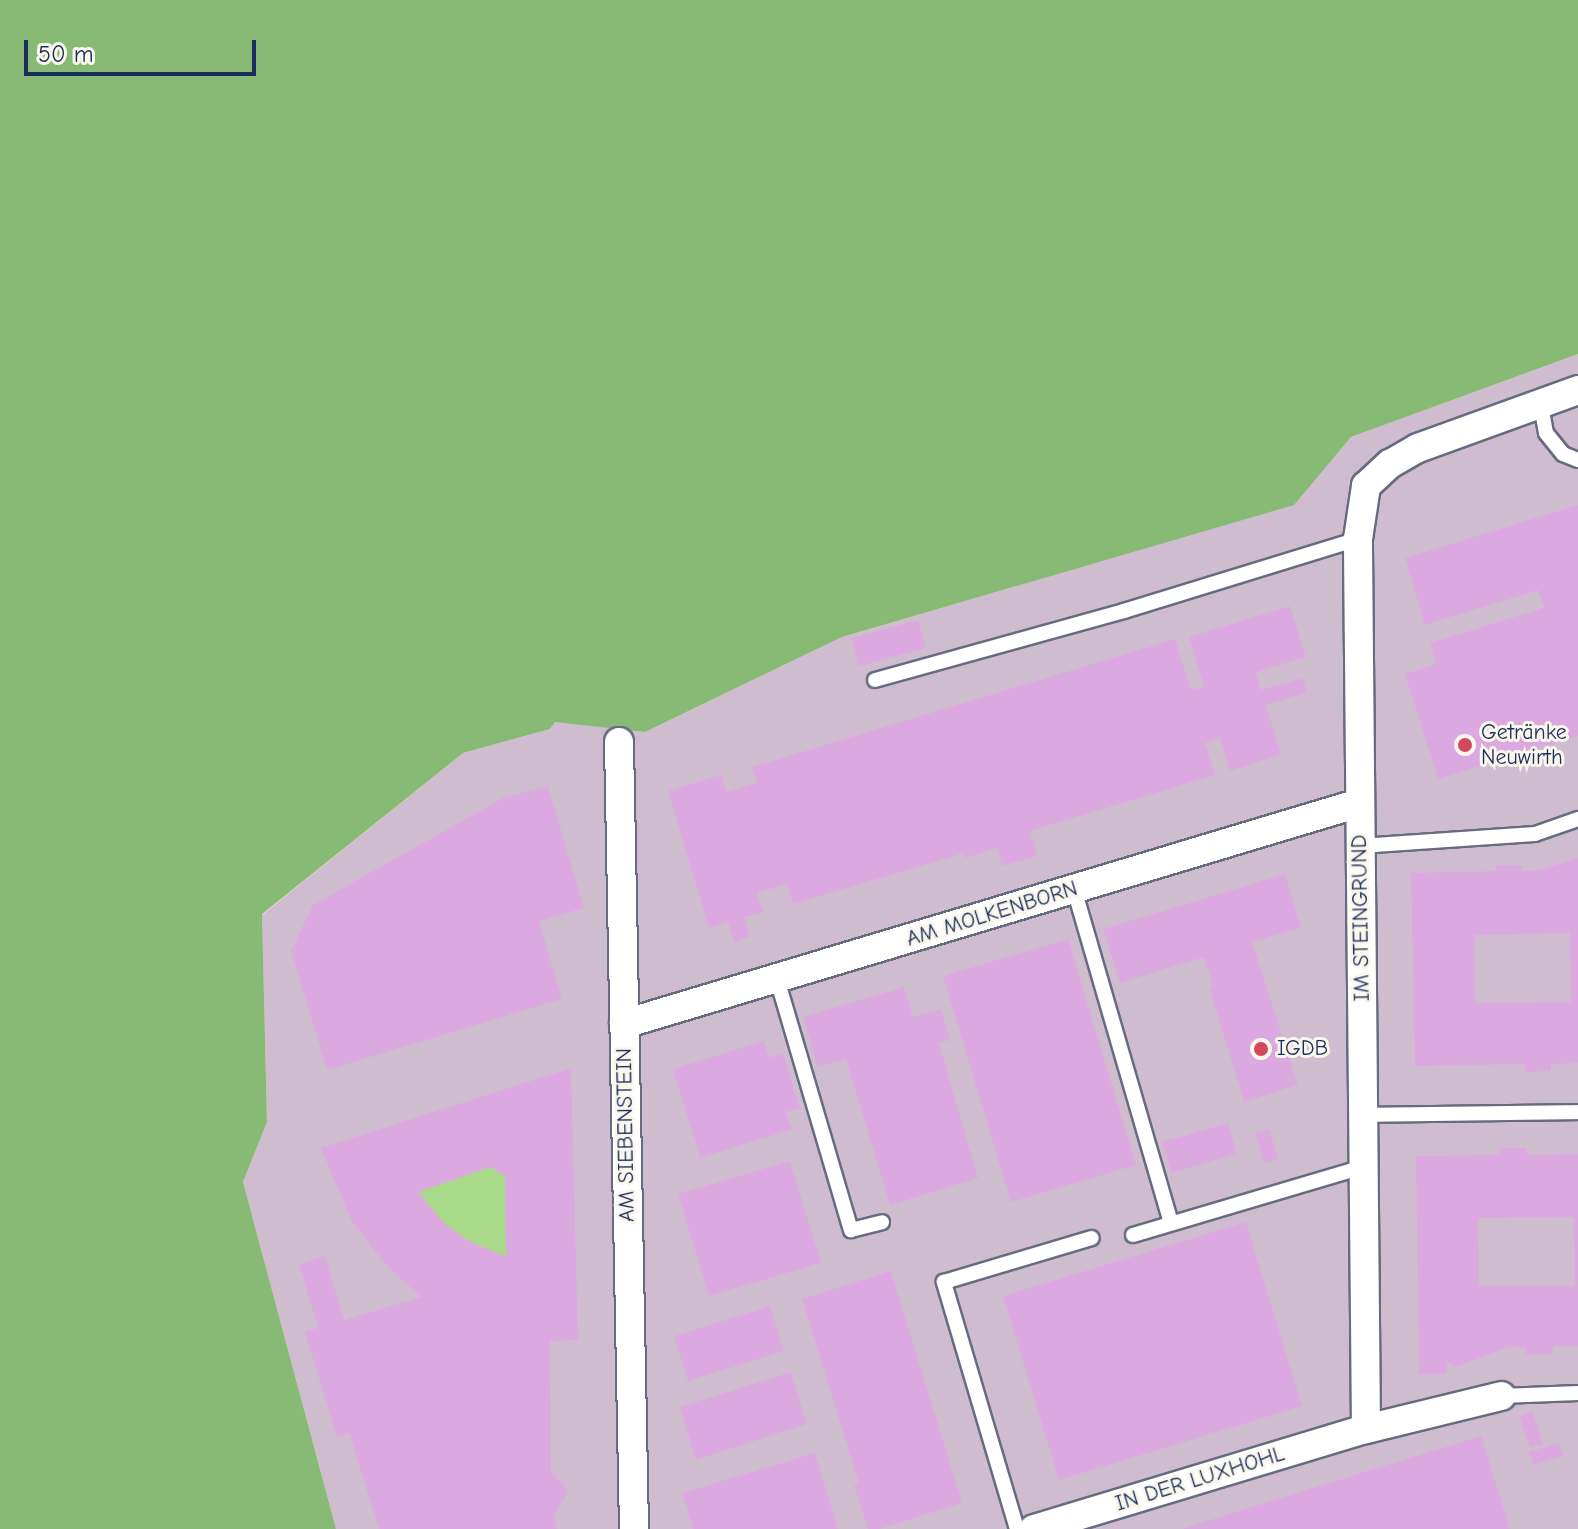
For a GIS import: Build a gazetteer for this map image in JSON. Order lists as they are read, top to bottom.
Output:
{
  "streets": {
    "street": [
      "AM MOLKENBORN",
      "IM STEINGRUND",
      "AM SIEBENSTEIN",
      "IN DER LUXHOHL"
    ]
  },
  "crossings": [
    ["AM MOLKENBORN", "IM STEINGRUND"],
    ["AM MOLKENBORN", "AM SIEBENSTEIN"],
    ["IM STEINGRUND", "IN DER LUXHOHL"]
  ],
  "places": ["Getränke Neuwirth", "IGDB"],
  "scale_bar": "50 m"
}
